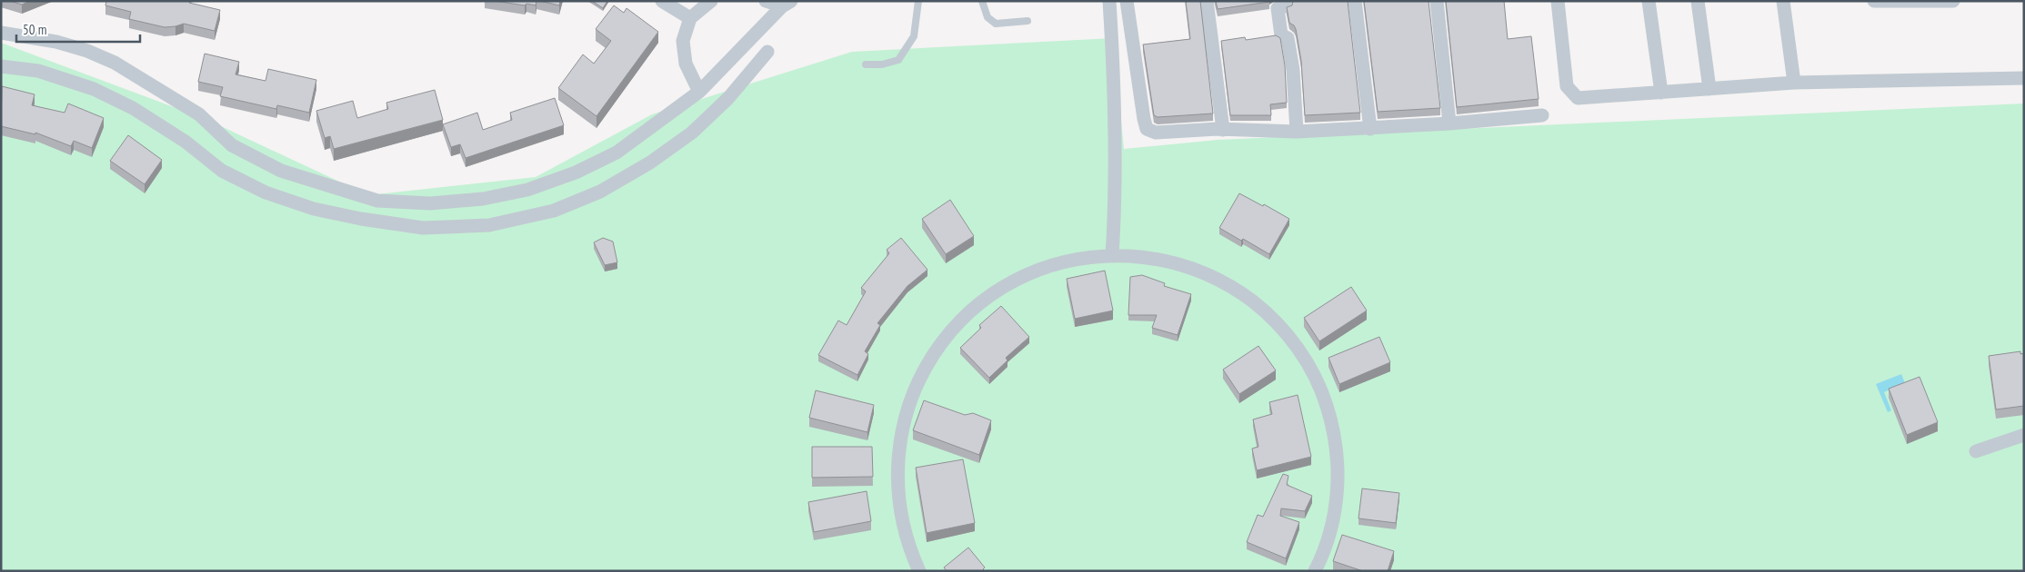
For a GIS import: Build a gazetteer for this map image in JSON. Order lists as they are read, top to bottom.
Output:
{
  "scale_bar": "50 m"
}
